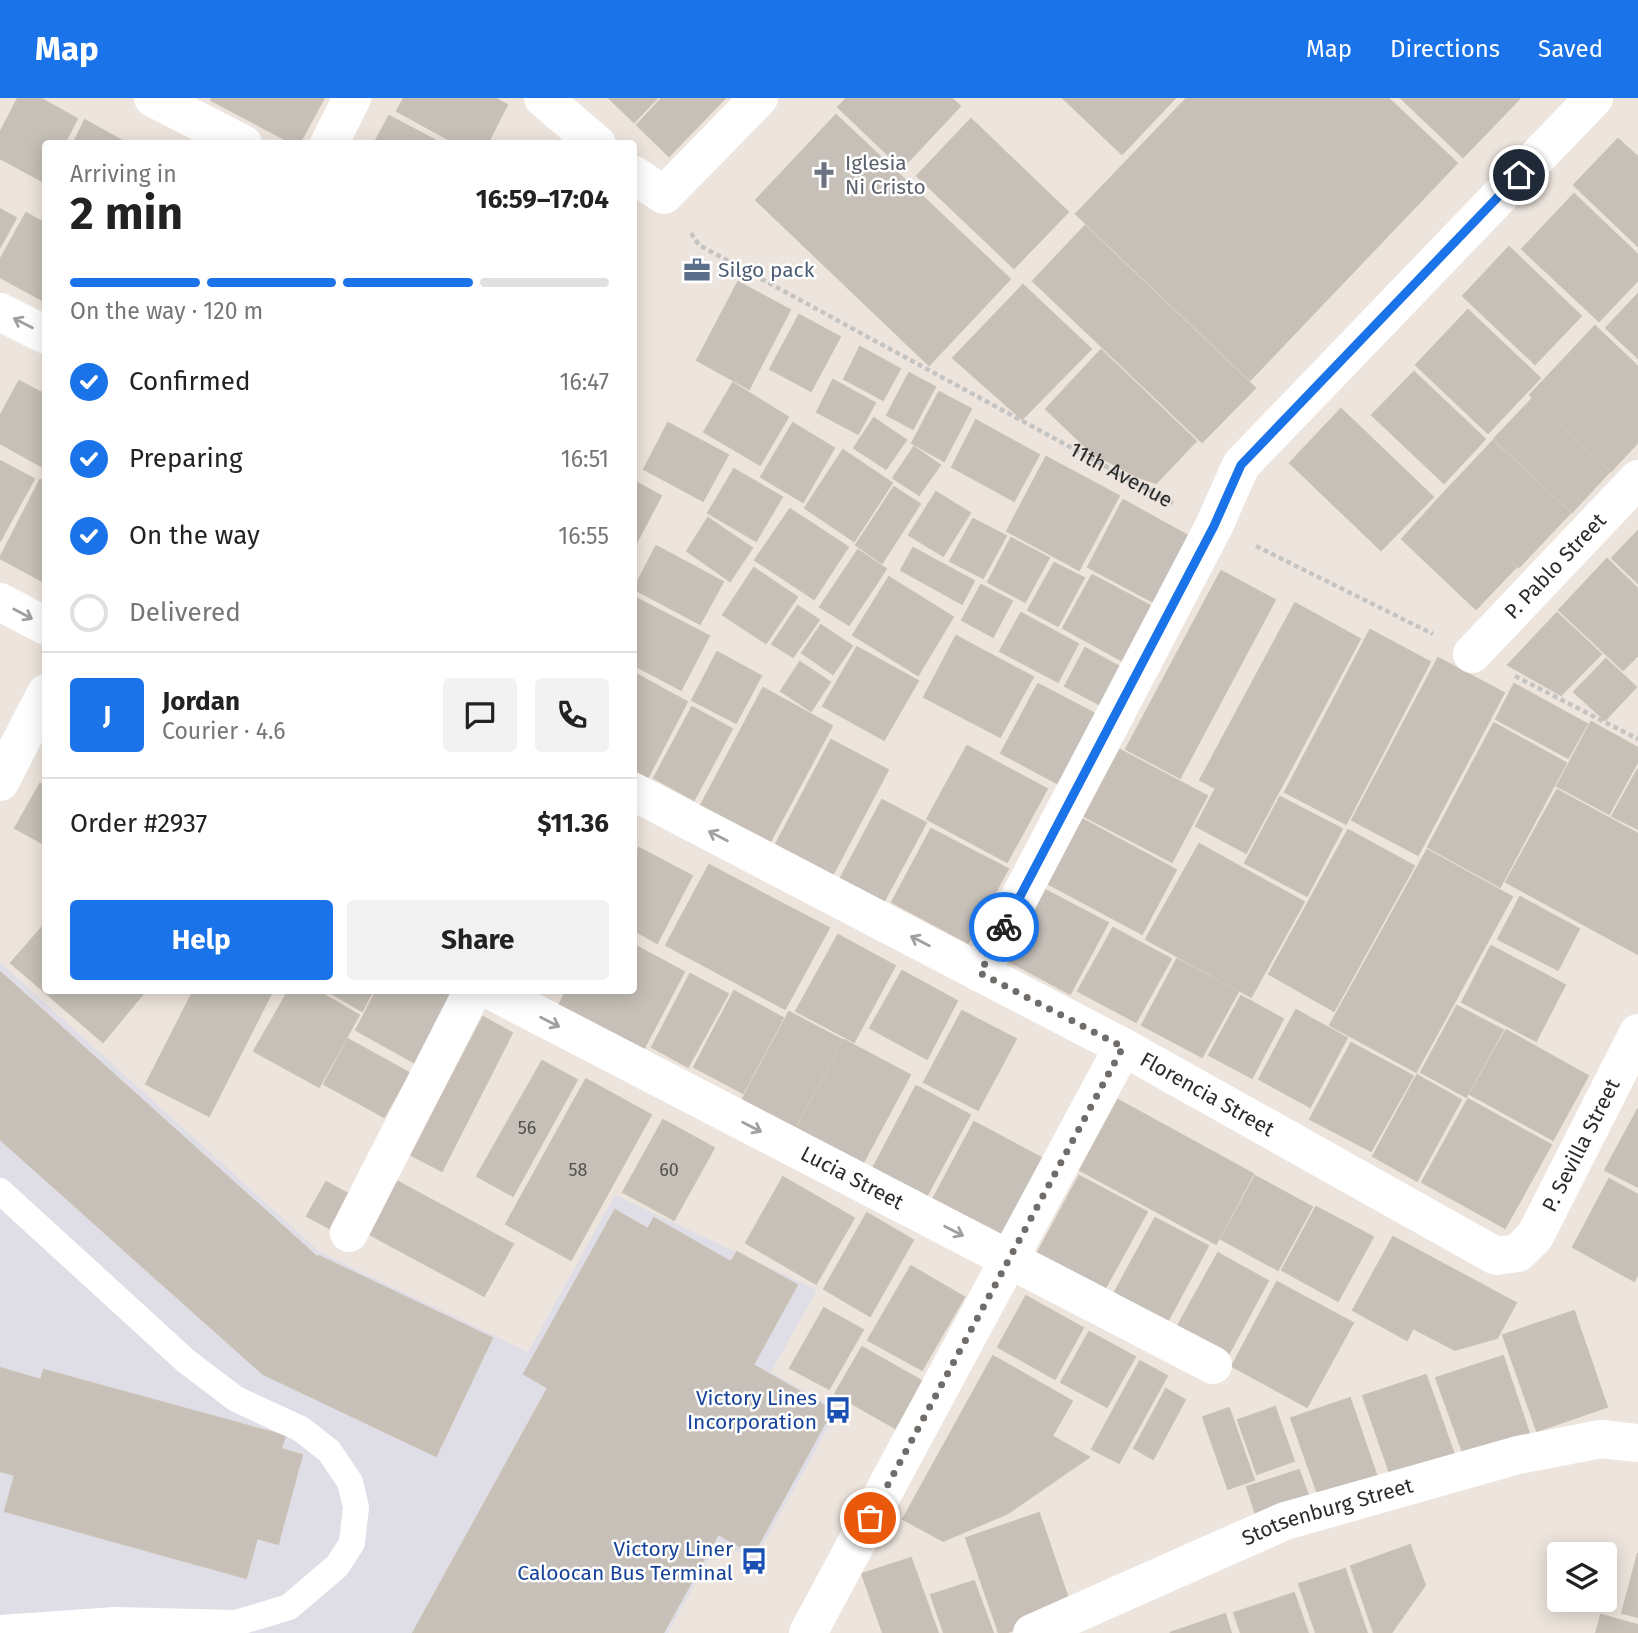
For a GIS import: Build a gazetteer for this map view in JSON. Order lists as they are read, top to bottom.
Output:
{
  "streets": {
    "street": [
      "P. Pablo Street",
      "Florencia Street",
      "P. Sevilla Street",
      "Lucia Street",
      "Stotsenburg Street"
    ],
    "path": ["11th Avenue"]
  },
  "crossings": [
    ["11th Avenue", "P. Pablo Street"],
    ["Florencia Street", "P. Sevilla Street"]
  ],
  "one_way": ["Florencia Street", "Lucia Street"],
  "places": {
    "church": ["Iglesia Ni Cristo"],
    "office": ["Silgo pack"],
    "bus stop": ["Victory Lines Incorporation", "Victory Liner Caloocan Bus Terminal"]
  },
  "house_numbers": ["56", "58", "60"],
  "page": {
    "header": "Map",
    "nav": ["Map", "Directions", "Saved"],
    "heading": ["2 min", "Arriving in", "16:59–17:04"],
    "panel": [
      "Jordan",
      "Courier · 4.6",
      "Order #2937",
      "$11.36"
    ],
    "bar": "On the way · 120 m",
    "list": [
      ["Confirmed", "16:47"],
      ["Preparing", "16:51"],
      ["On the way", "16:55"],
      "Delivered"
    ],
    "round": "J",
    "buttons": ["Help", "Share"]
  }
}
